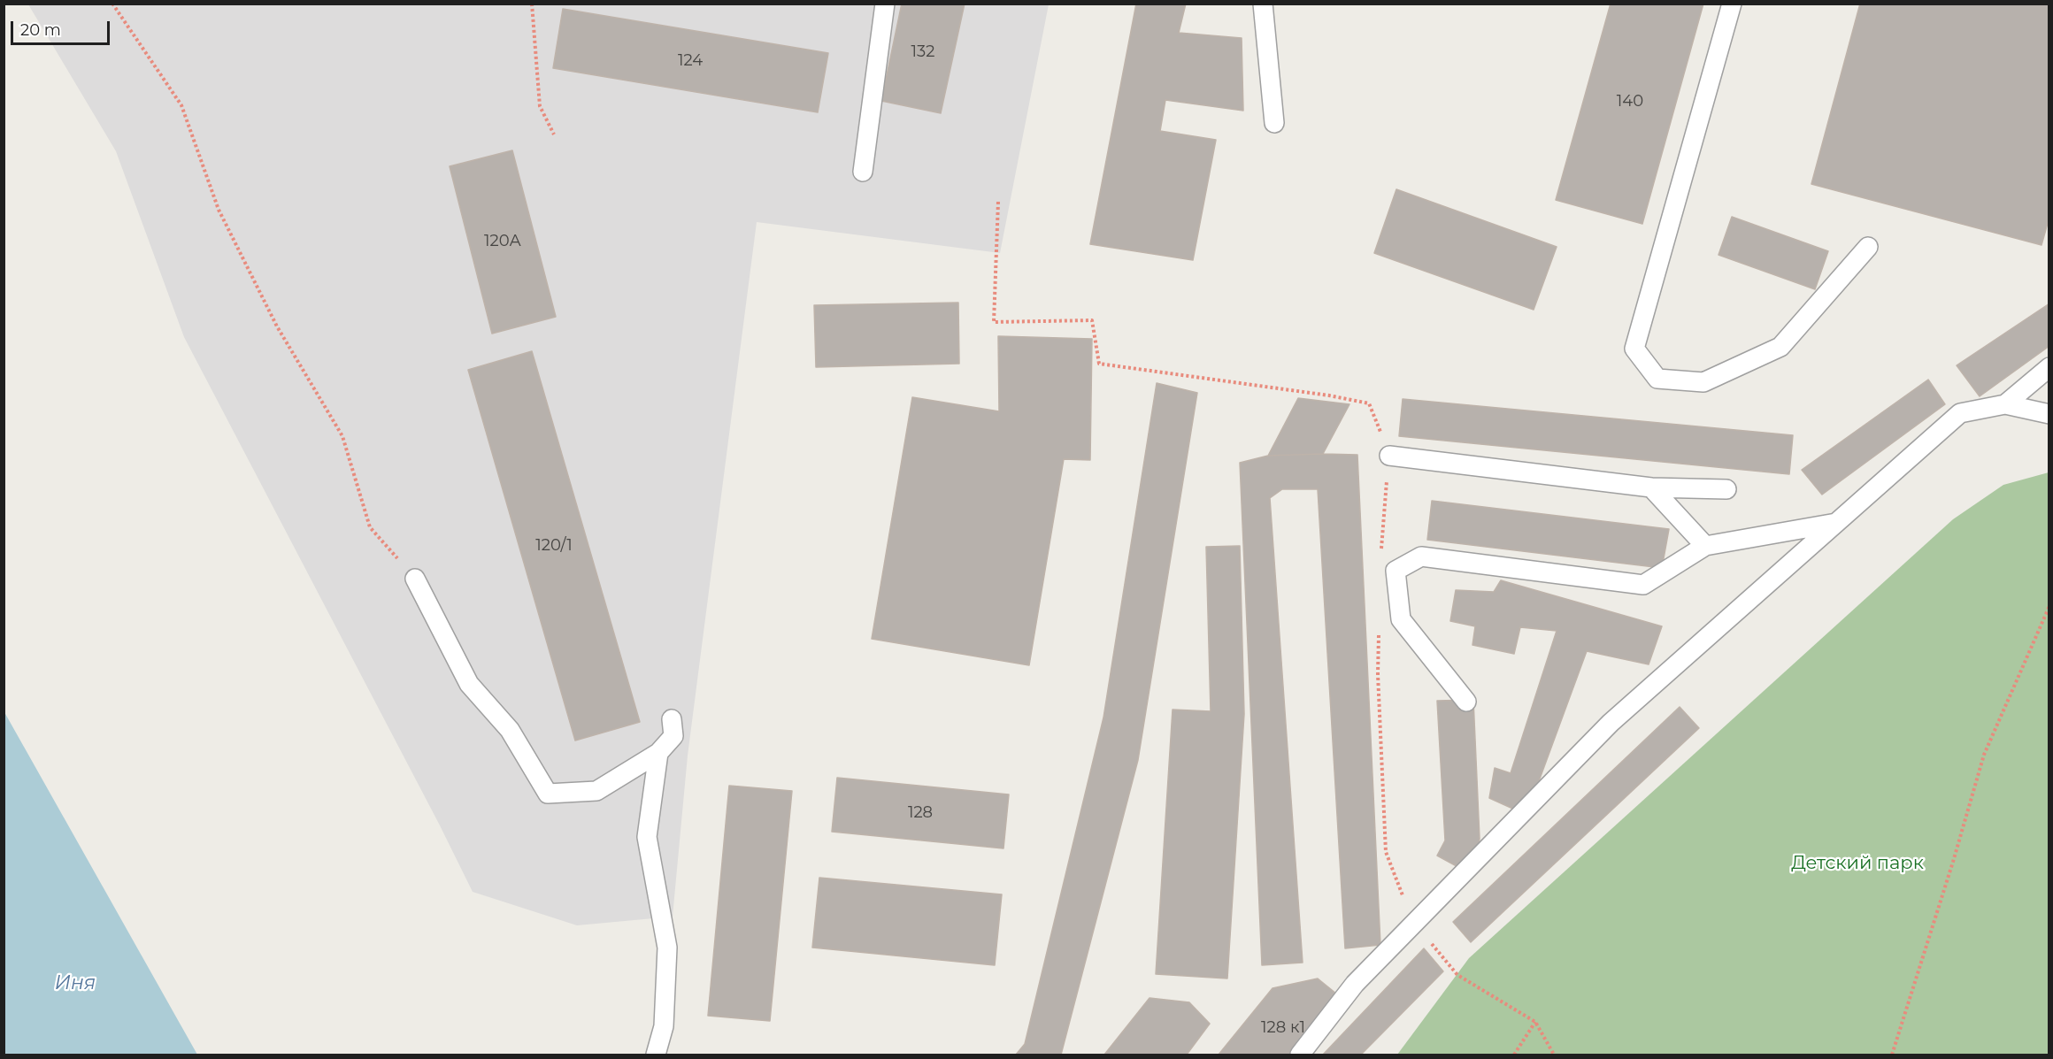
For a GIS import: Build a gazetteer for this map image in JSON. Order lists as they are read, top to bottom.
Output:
{
  "water": ["Иня"],
  "parks": ["Детский парк"],
  "house_numbers": [
    "132",
    "124",
    "140",
    "120А",
    "120/1",
    "128",
    "128 к1"
  ],
  "scale_bar": "20 m"
}
